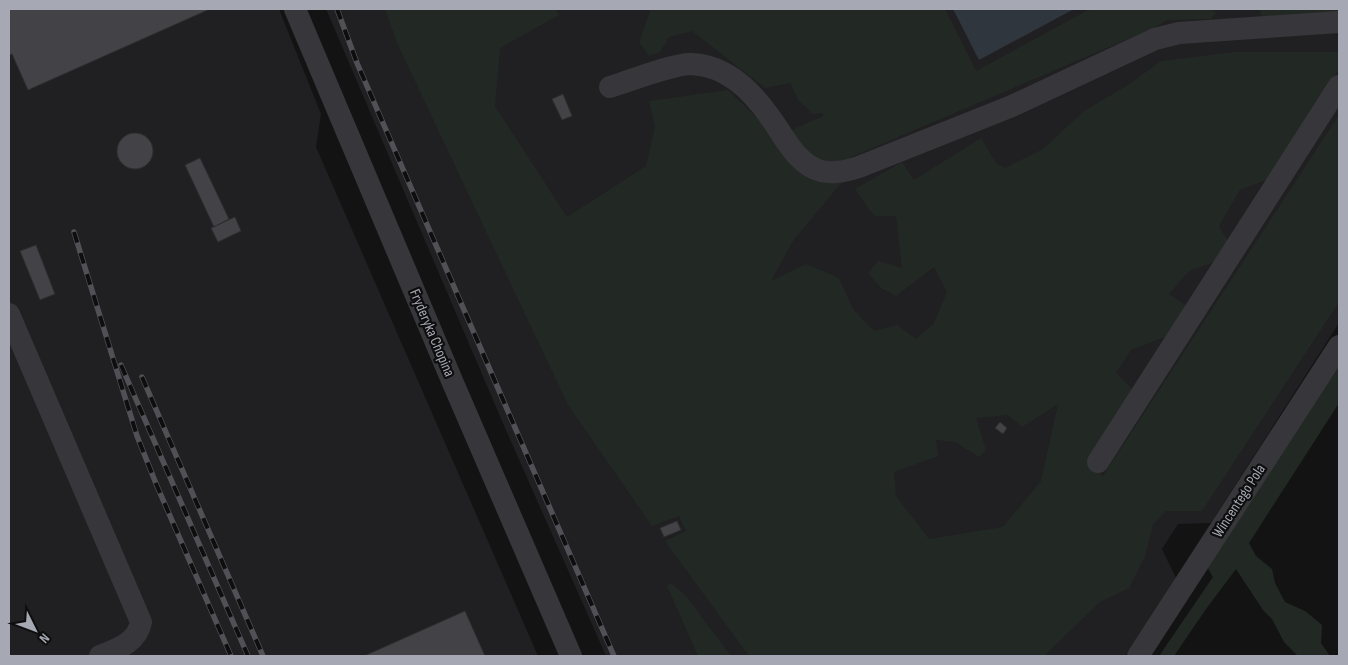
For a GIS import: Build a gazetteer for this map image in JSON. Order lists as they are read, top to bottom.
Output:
{
  "streets": {
    "street": ["Fryderyka Chopina", "Wincentego Pola"]
  },
  "north": "bottom right"
}
